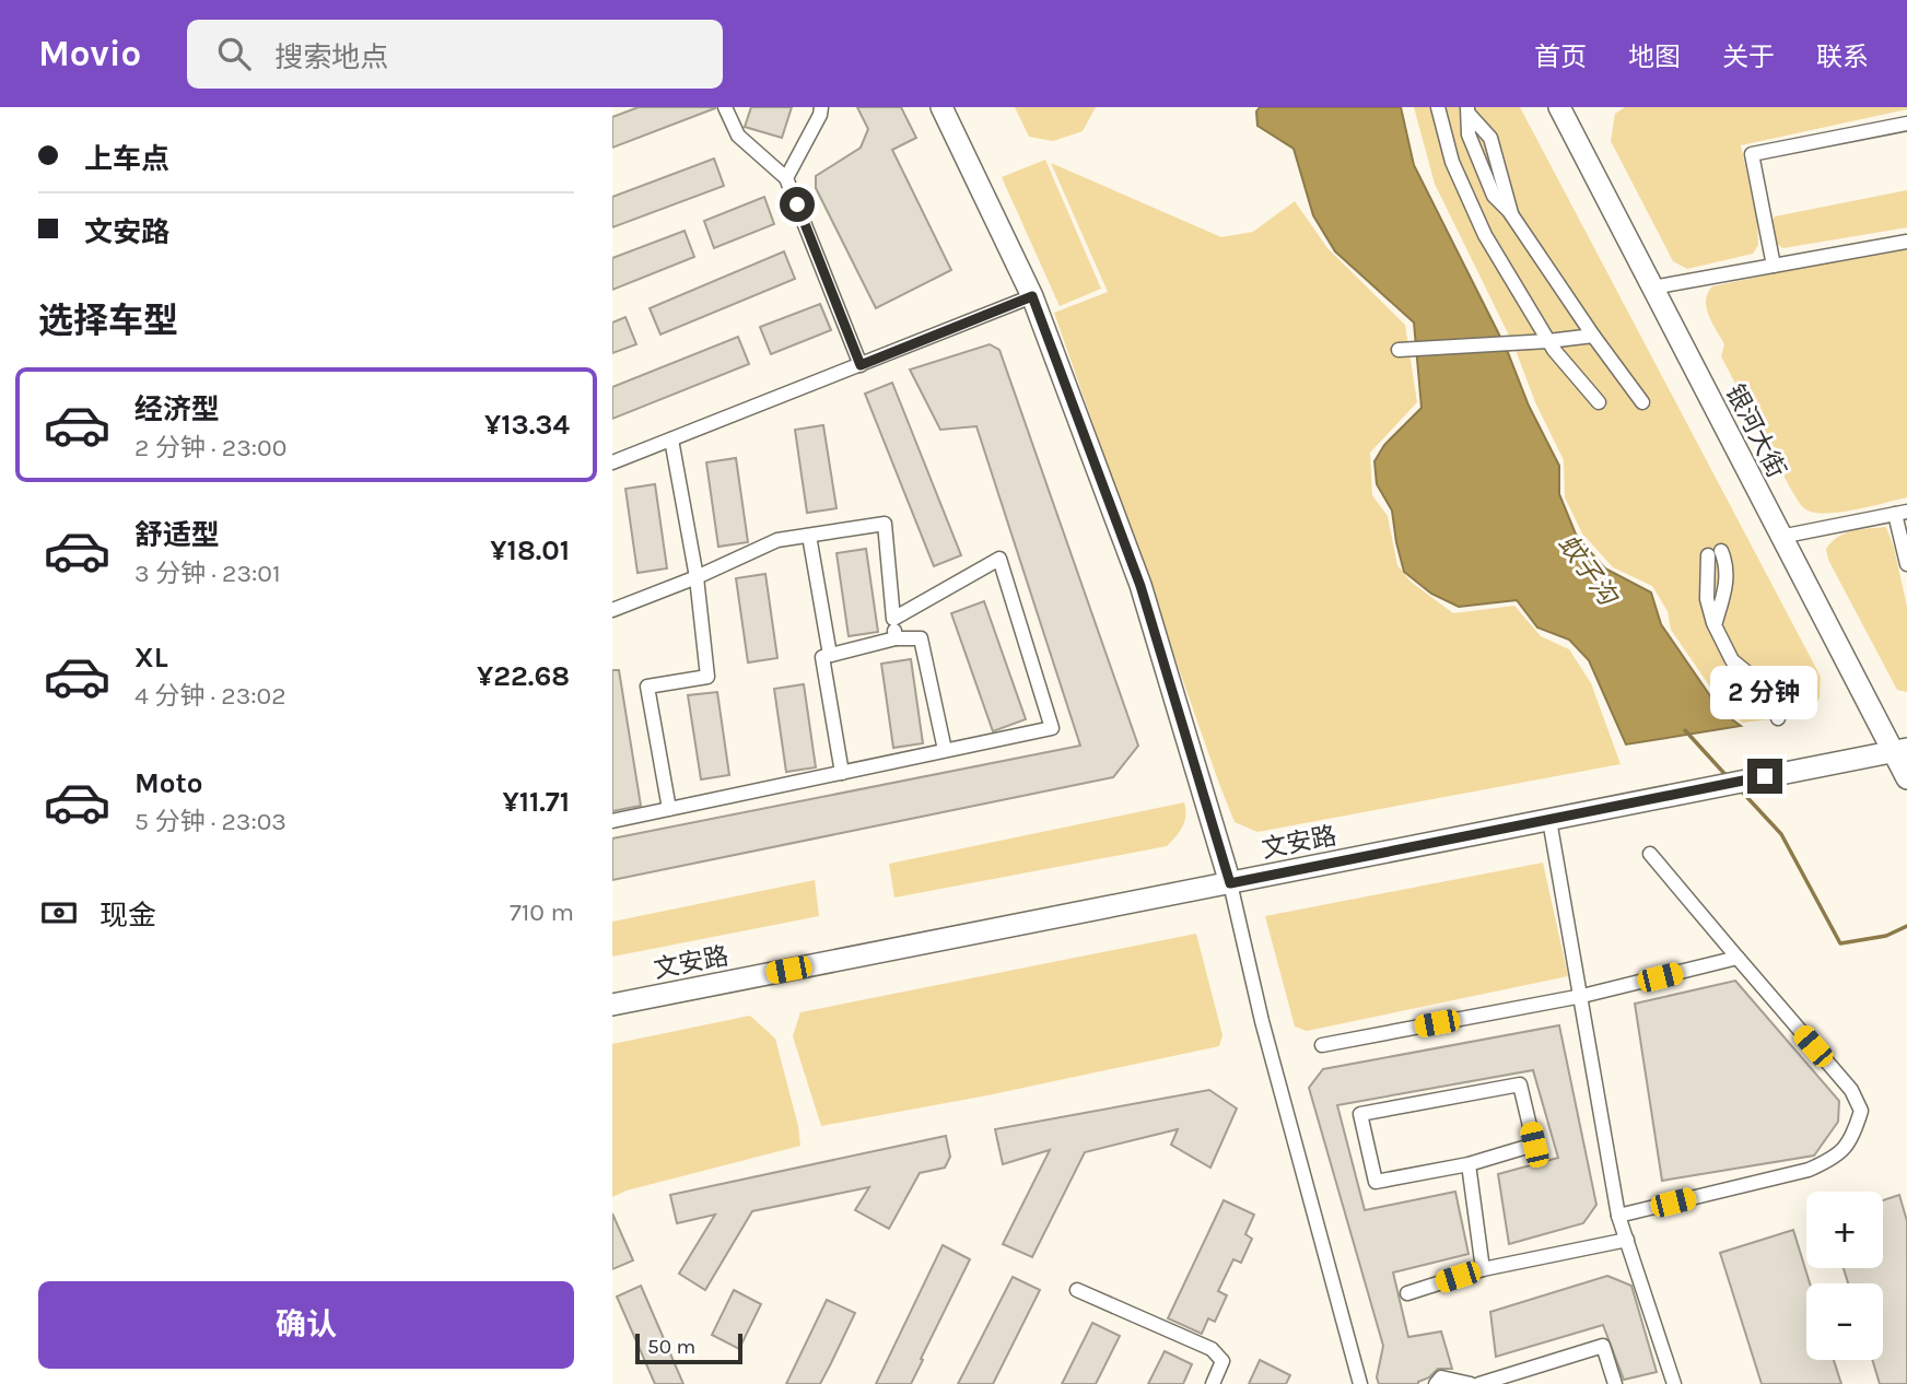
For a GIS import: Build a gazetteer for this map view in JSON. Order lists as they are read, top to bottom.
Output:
{
  "streets": {
    "main road": ["银河大街", "文安路"]
  },
  "crossings": [
    ["银河大街", "文安路"]
  ],
  "water": ["蚊子沟"],
  "scale_bar": "50 m",
  "page": {
    "header": "Movio",
    "search": "搜索地点",
    "nav": [
      "首页",
      "地图",
      "关于",
      "联系"
    ],
    "banner": ["上车点", "文安路"],
    "heading": "选择车型",
    "list": [
      {
        "name": "经济型",
        "note": "2 分钟 · 23:00",
        "value": "¥13.34"
      },
      {
        "name": "舒适型",
        "note": "3 分钟 · 23:01",
        "value": "¥18.01"
      },
      {
        "name": "XL",
        "note": "4 分钟 · 23:02",
        "value": "¥22.68"
      },
      {
        "name": "Moto",
        "note": "5 分钟 · 23:03",
        "value": "¥11.71"
      }
    ],
    "bubble": "2 分钟",
    "pay": ["现金", "710 m"],
    "map_buttons": ["+", "−"],
    "buttons": "确认",
    "scale": "50 m"
  }
}
